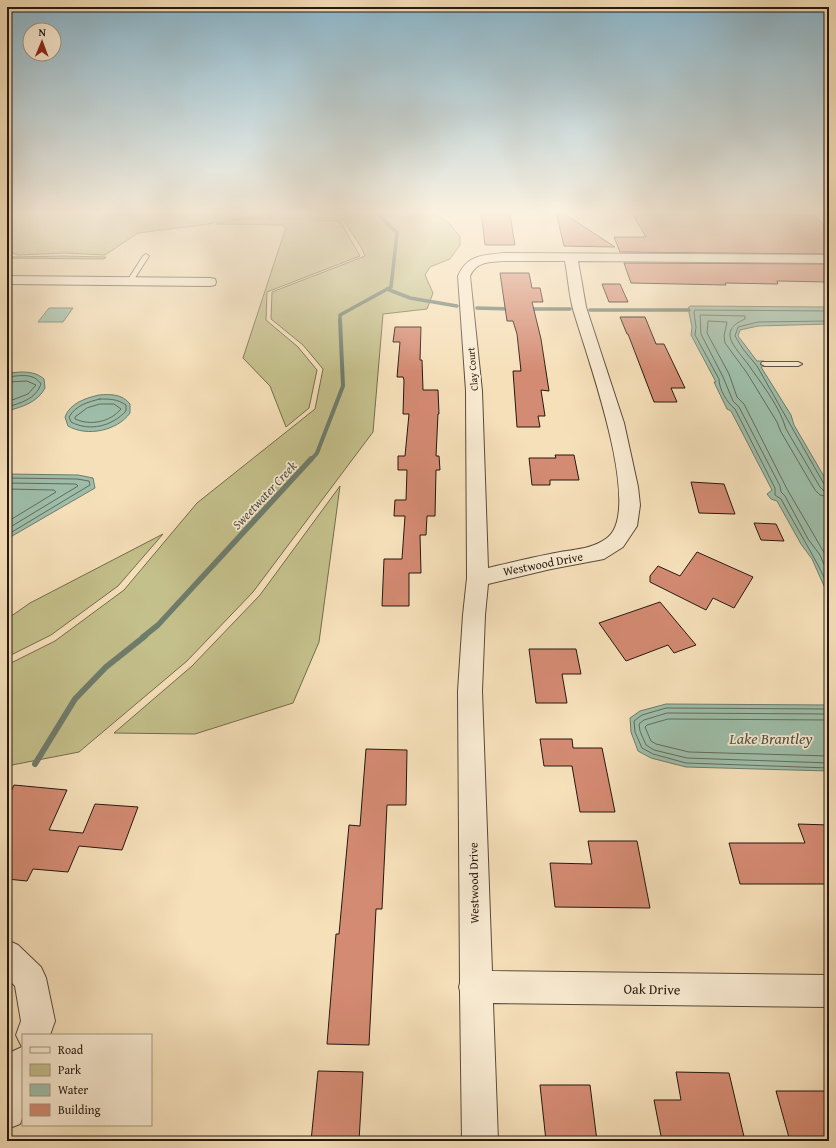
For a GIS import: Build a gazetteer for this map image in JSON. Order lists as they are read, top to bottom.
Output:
{
  "streets": {
    "street": ["Clay Court", "Westwood Drive", "Oak Drive"]
  },
  "crossings": [
    ["Clay Court", "Westwood Drive"],
    ["Westwood Drive", "Oak Drive"]
  ],
  "water": ["Sweetwater Creek", "Lake Brantley"],
  "legend": [
    "Road",
    "Park",
    "Water",
    "Building"
  ],
  "north": "top"
}
